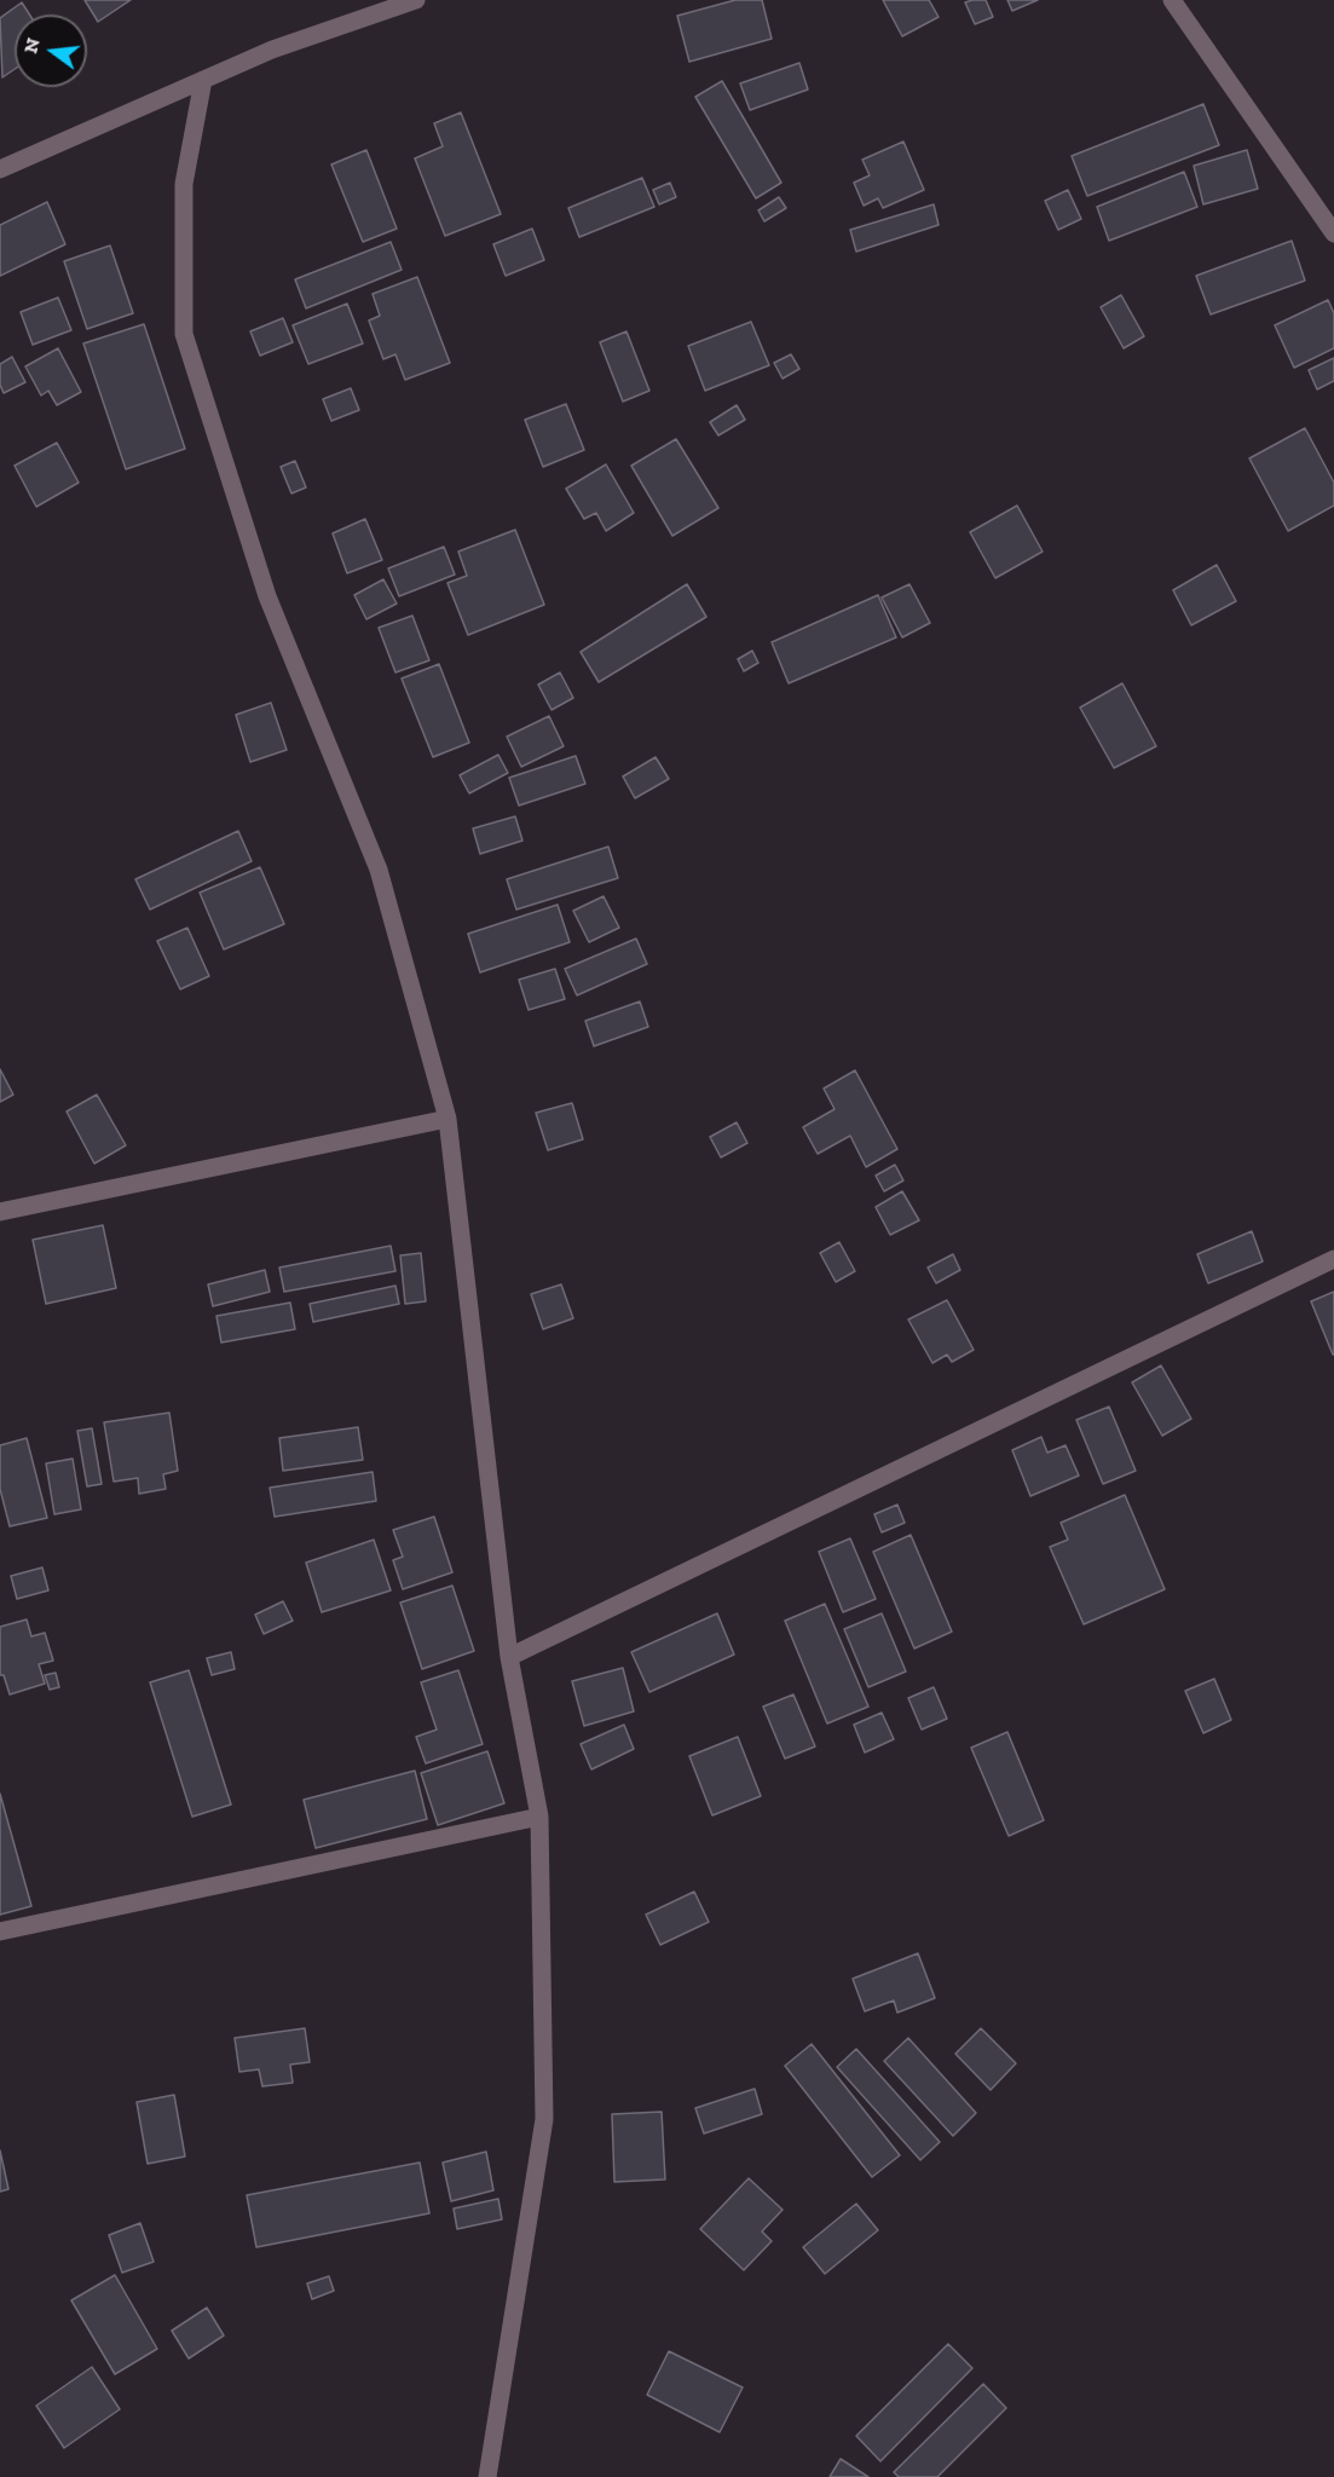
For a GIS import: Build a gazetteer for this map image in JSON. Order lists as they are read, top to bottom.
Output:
{
  "north": "left"
}
